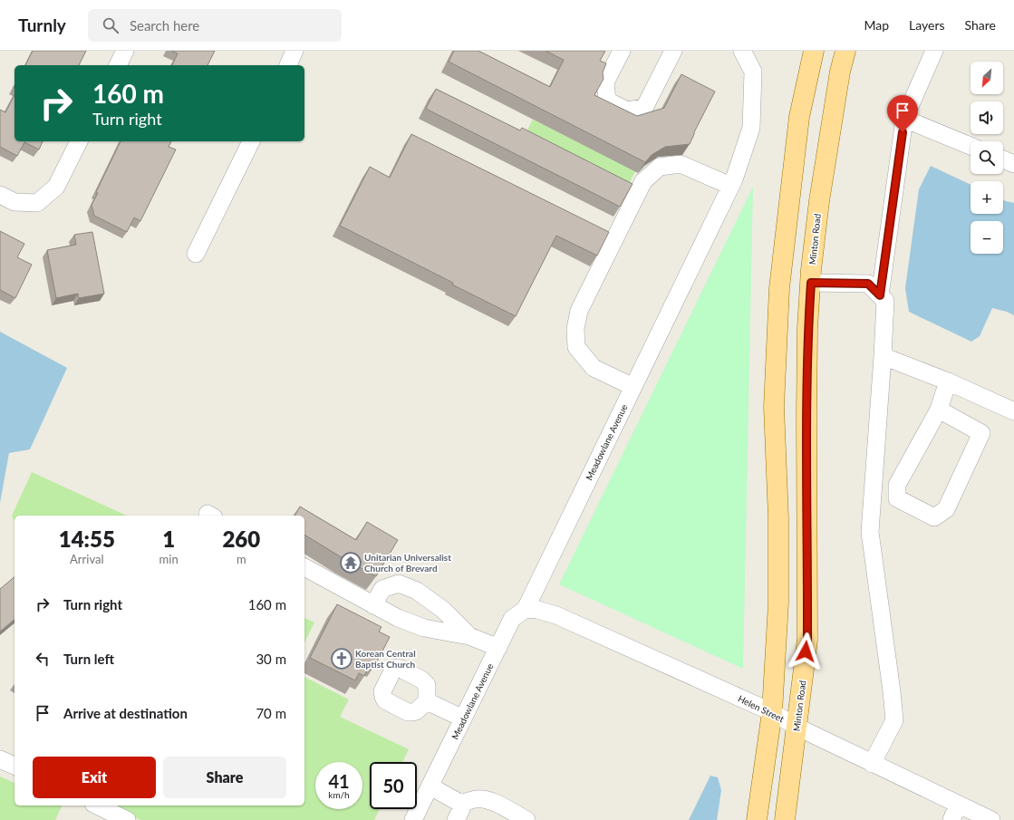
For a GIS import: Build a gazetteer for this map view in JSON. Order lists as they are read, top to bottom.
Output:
{
  "streets": {
    "main road": ["Minton Road"],
    "street": ["Meadowlane Avenue", "Helen Street"]
  },
  "crossings": [
    ["Minton Road", "Helen Street"],
    ["Meadowlane Avenue", "Helen Street"]
  ],
  "places": {
    "temple": ["Unitarian Universalist Church of Brevard"],
    "church": ["Korean Central Baptist Church"]
  },
  "north": "bottom left",
  "page": {
    "header": "Turnly",
    "search": "Search here",
    "nav": ["Map", "Layers", "Share"],
    "map_buttons": ["+", "−"],
    "turn": ["160 m", "Turn right"],
    "eta": [
      "14:55",
      "Arrival",
      "1",
      "min",
      "260",
      "m"
    ],
    "list": [
      {
        "name": "Turn right",
        "value": "160 m"
      },
      {
        "name": "Turn left",
        "value": "30 m"
      },
      {
        "name": "Arrive at destination",
        "value": "70 m"
      }
    ],
    "buttons": ["Exit", "Share"],
    "speed": "41 km/h",
    "limit": "50"
  }
}
